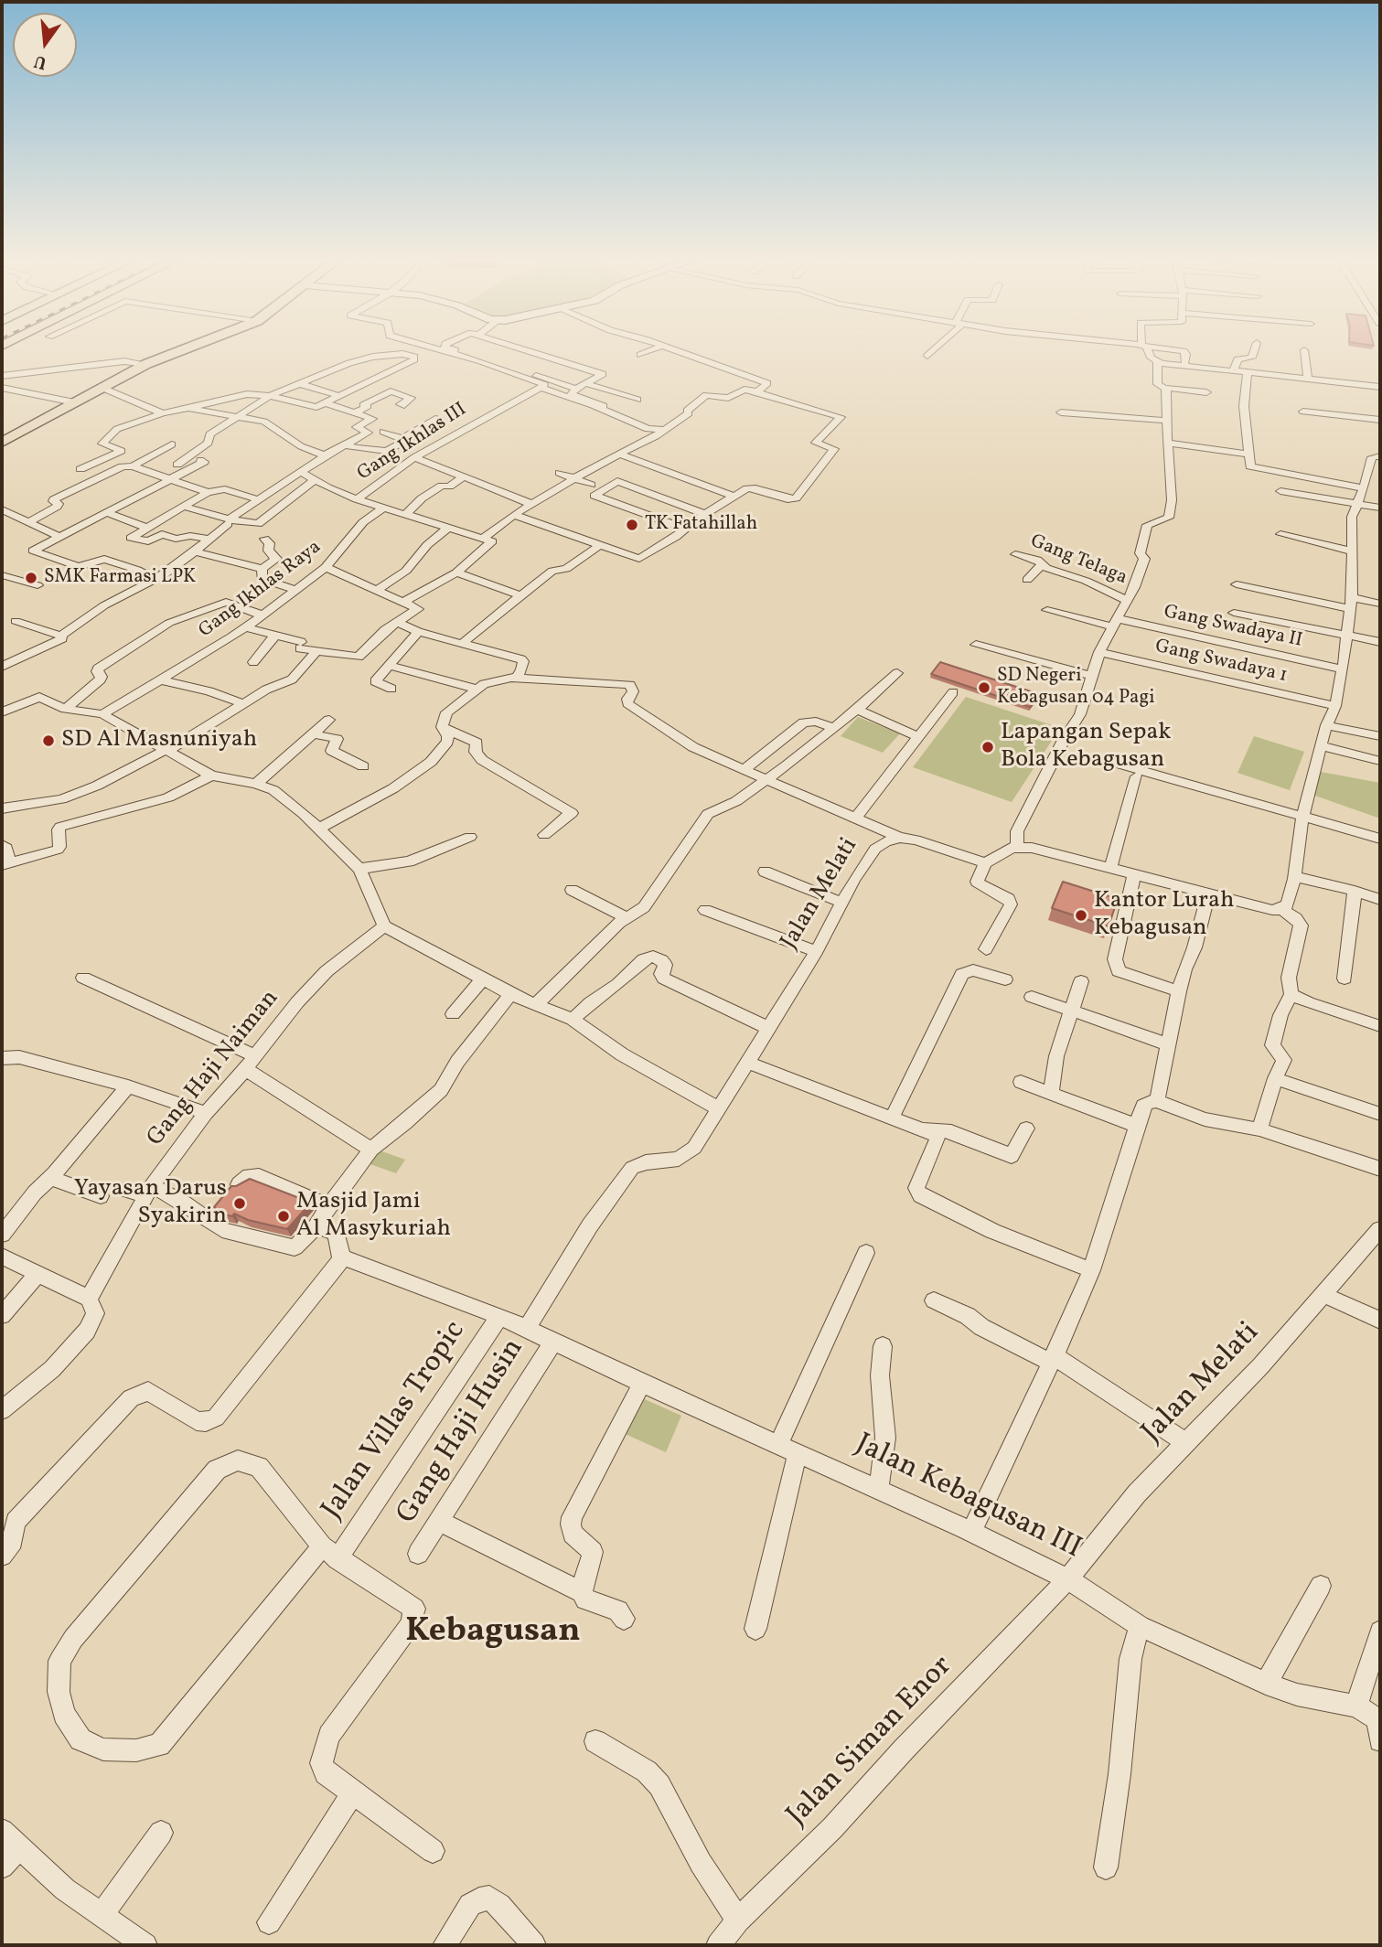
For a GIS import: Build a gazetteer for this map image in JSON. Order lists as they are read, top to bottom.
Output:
{
  "streets": {
    "street": [
      "Gang Ikhlas III",
      "Gang Telaga",
      "Gang Ikhlas Raya",
      "Gang Swadaya II",
      "Gang Swadaya 1",
      "Jalan Melati",
      "Gang Haji Naiman",
      "Jalan Villas Tropic",
      "Gang Haji Husin",
      "Jalan Kebagusan III",
      "Jalan Siman Enor"
    ]
  },
  "crossings": [
    ["Jalan Melati", "Jalan Kebagusan III"],
    ["Jalan Melati", "Jalan Siman Enor"],
    ["Jalan Villas Tropic", "Jalan Kebagusan III"],
    ["Gang Haji Husin", "Jalan Kebagusan III"],
    ["Jalan Kebagusan III", "Jalan Siman Enor"]
  ],
  "districts": ["Kebagusan"],
  "places": [
    "TK Fatahillah",
    "SMK Farmasi LPK",
    "SD Negeri Kebagusan 04 Pagi",
    "SD Al Masnuniyah",
    "Lapangan Sepak Bola Kebagusan",
    "Kantor Lurah Kebagusan",
    "Yayasan Darus Syakirin",
    "Masjid Jami Al Masykuriah"
  ],
  "north": "bottom"
}
